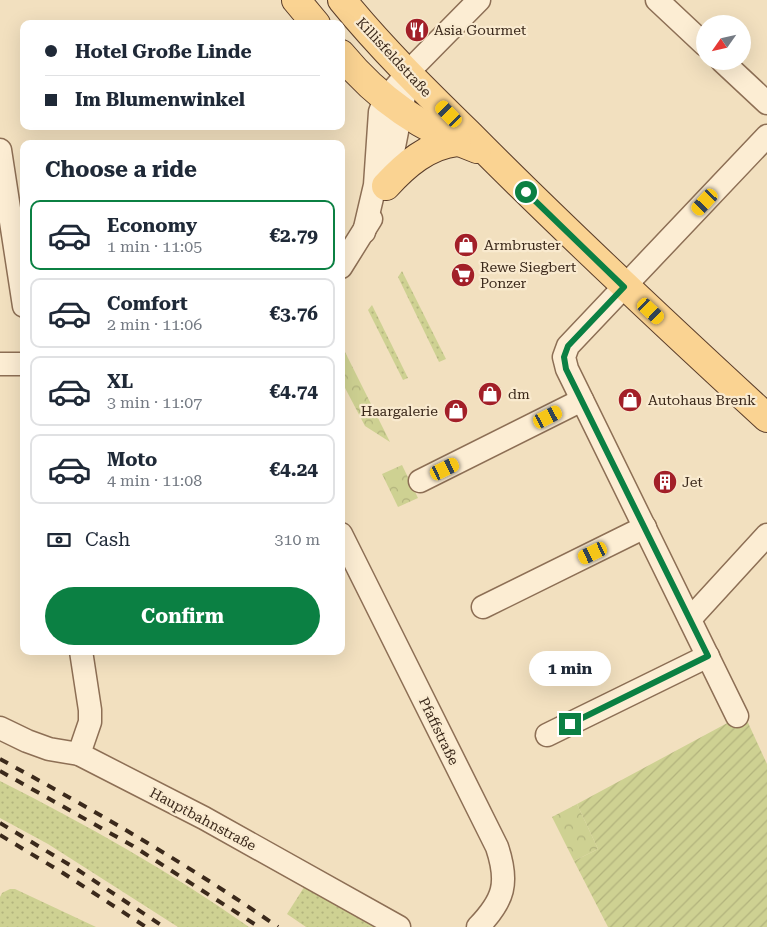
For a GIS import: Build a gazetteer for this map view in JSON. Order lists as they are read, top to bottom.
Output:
{
  "streets": {
    "main road": ["Killisfeldstraße"],
    "street": ["Pfaffstraße", "Hauptbahnstraße"]
  },
  "places": {
    "restaurant": ["Asia Gourmet"],
    "shop": [
      "Armbruster",
      "dm",
      "Autohaus Brenk",
      "Haargalerie"
    ],
    "supermarket": ["Rewe Siegbert Ponzer"],
    "building": ["Jet"]
  },
  "north": "bottom left",
  "page": {
    "banner": ["Hotel Große Linde", "Im Blumenwinkel"],
    "heading": "Choose a ride",
    "list": [
      {
        "name": "Economy",
        "note": "1 min · 11:05",
        "value": "€2.79"
      },
      {
        "name": "Comfort",
        "note": "2 min · 11:06",
        "value": "€3.76"
      },
      {
        "name": "XL",
        "note": "3 min · 11:07",
        "value": "€4.74"
      },
      {
        "name": "Moto",
        "note": "4 min · 11:08",
        "value": "€4.24"
      }
    ],
    "pay": ["Cash", "310 m"],
    "buttons": "Confirm",
    "bubble": "1 min"
  }
}
